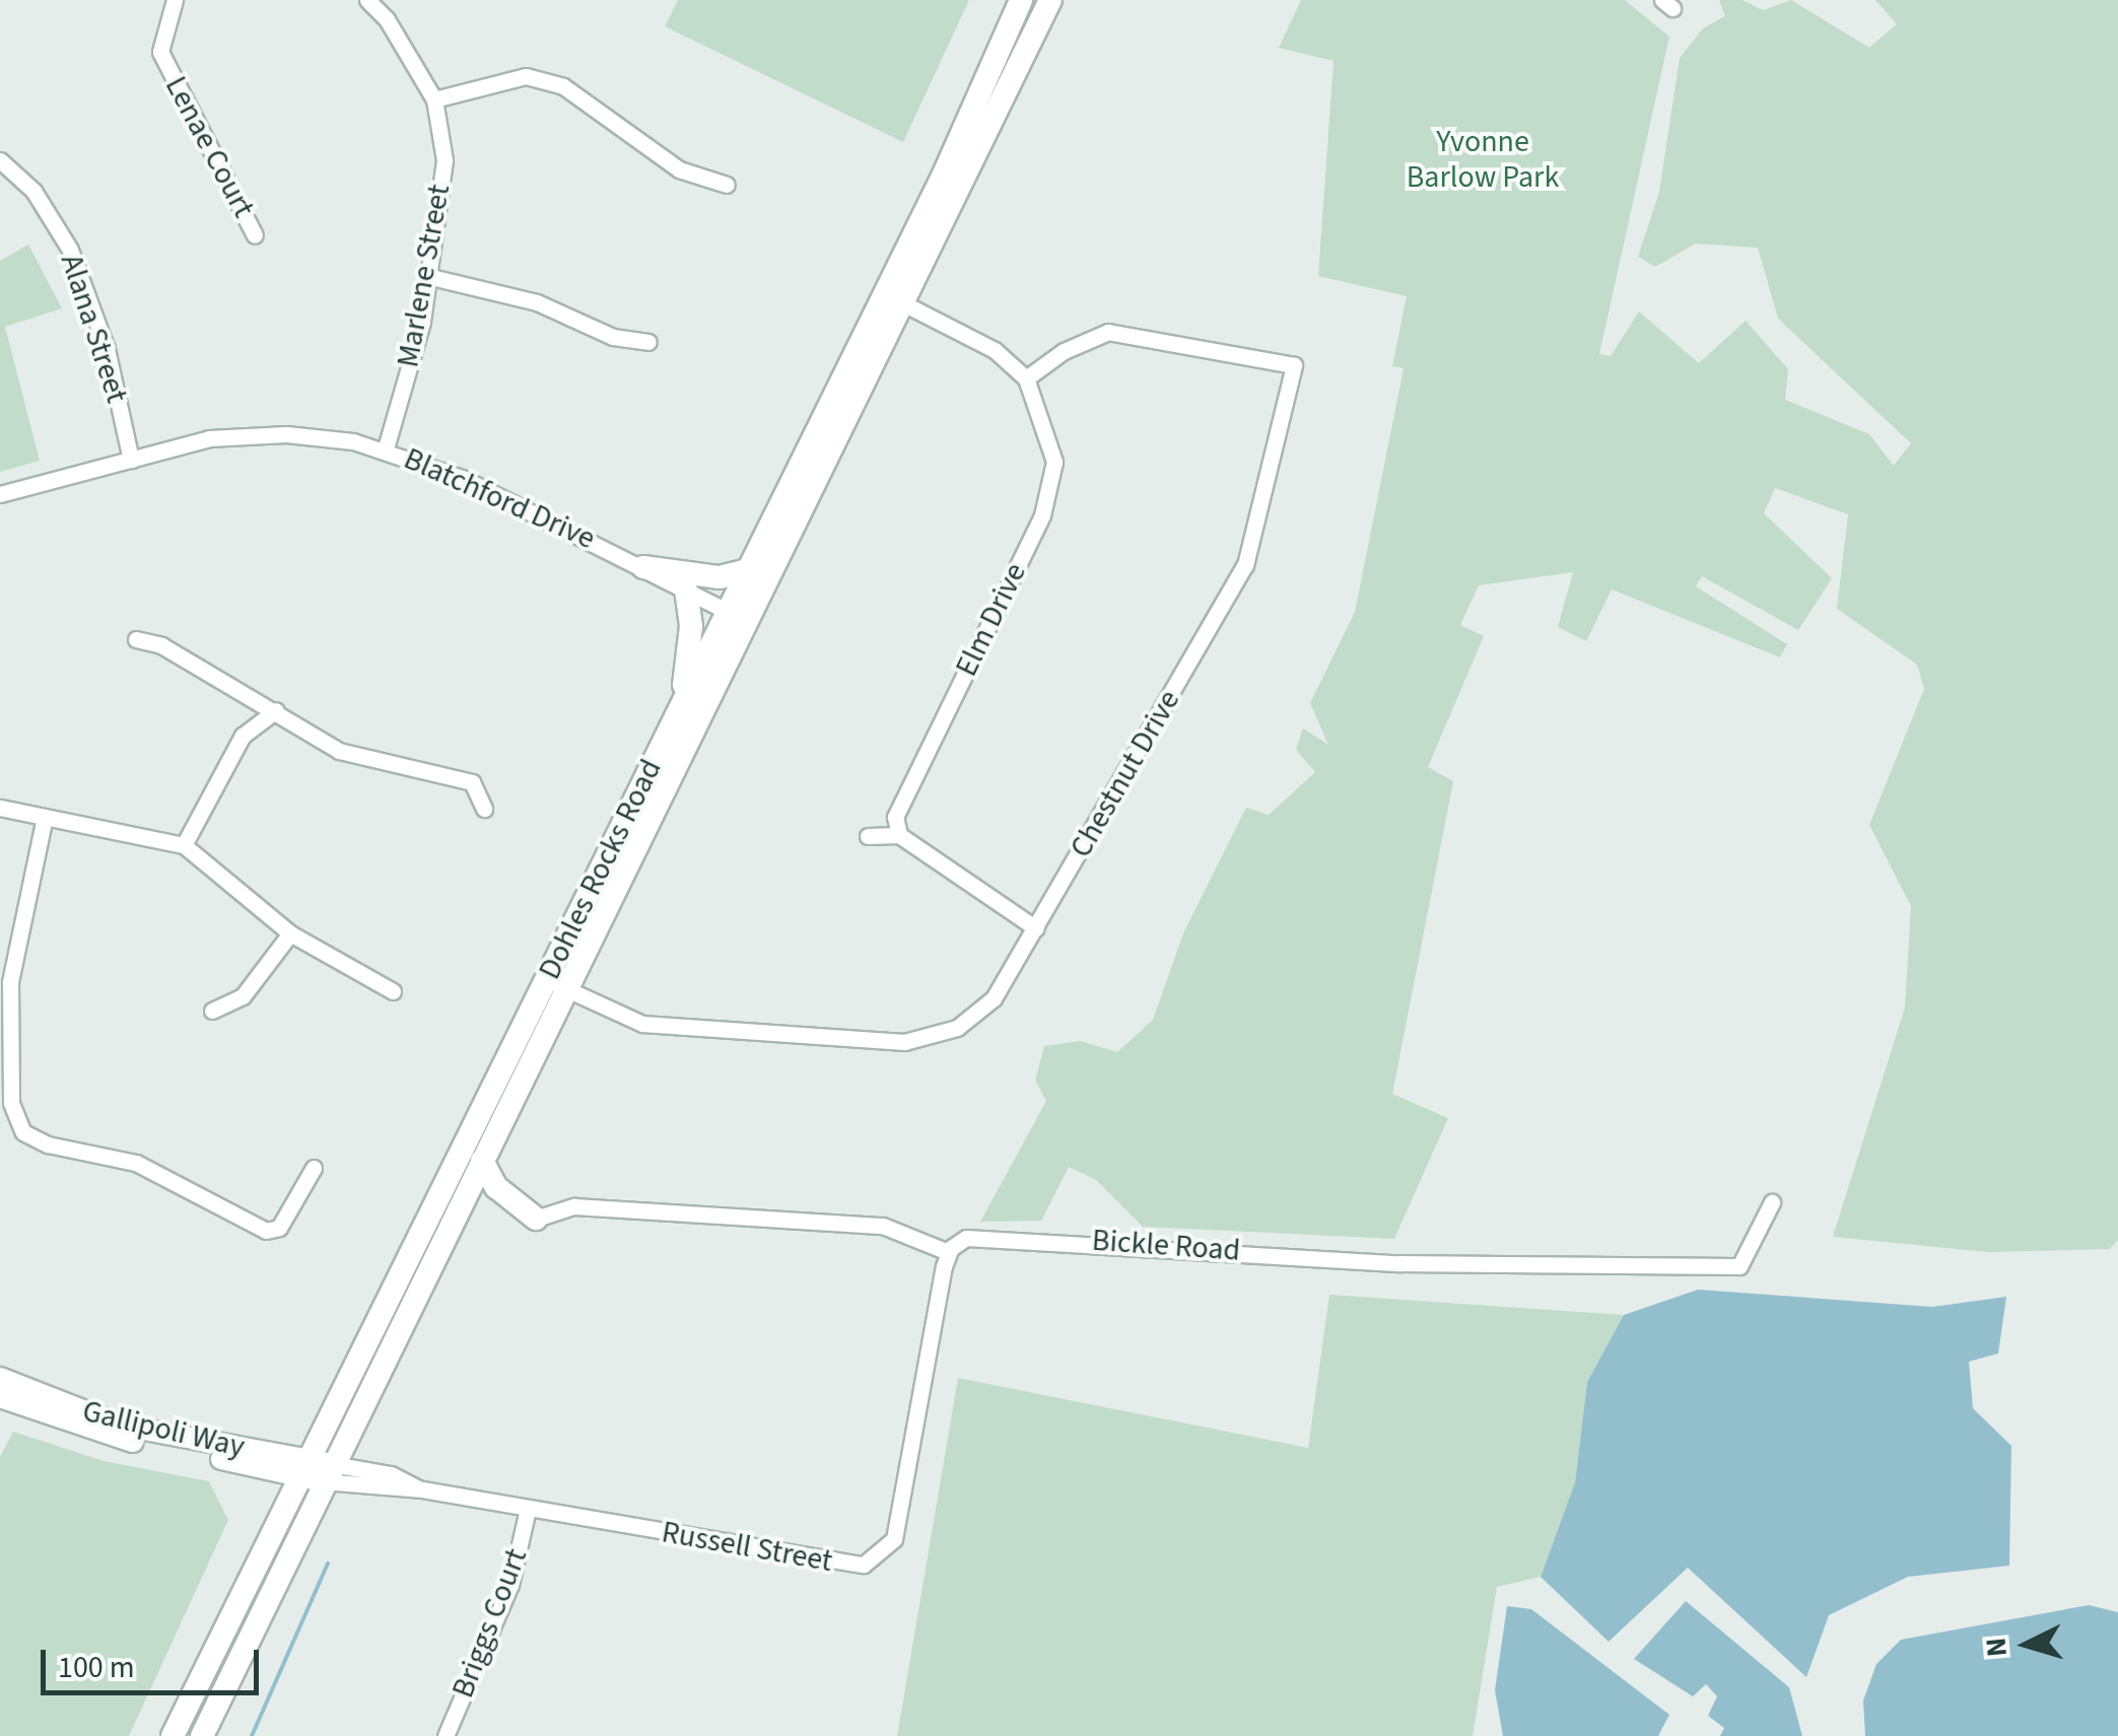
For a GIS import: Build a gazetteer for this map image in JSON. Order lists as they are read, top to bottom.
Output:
{
  "streets": {
    "main road": ["Dohles Rocks Road"],
    "street": [
      "Lenae Court",
      "Marlene Street",
      "Alana Street",
      "Blatchford Drive",
      "Elm Drive",
      "Chestnut Drive",
      "Bickle Road",
      "Gallipoli Way",
      "Russell Street",
      "Briggs Court"
    ]
  },
  "crossings": [
    ["Marlene Street", "Blatchford Drive"],
    ["Alana Street", "Blatchford Drive"],
    ["Blatchford Drive", "Dohles Rocks Road"],
    ["Elm Drive", "Chestnut Drive"],
    ["Chestnut Drive", "Dohles Rocks Road"],
    ["Dohles Rocks Road", "Gallipoli Way"],
    ["Dohles Rocks Road", "Russell Street"],
    ["Bickle Road", "Russell Street"],
    ["Gallipoli Way", "Russell Street"],
    ["Russell Street", "Briggs Court"]
  ],
  "parks": ["Yvonne Barlow Park"],
  "scale_bar": "100 m",
  "north": "left"
}
